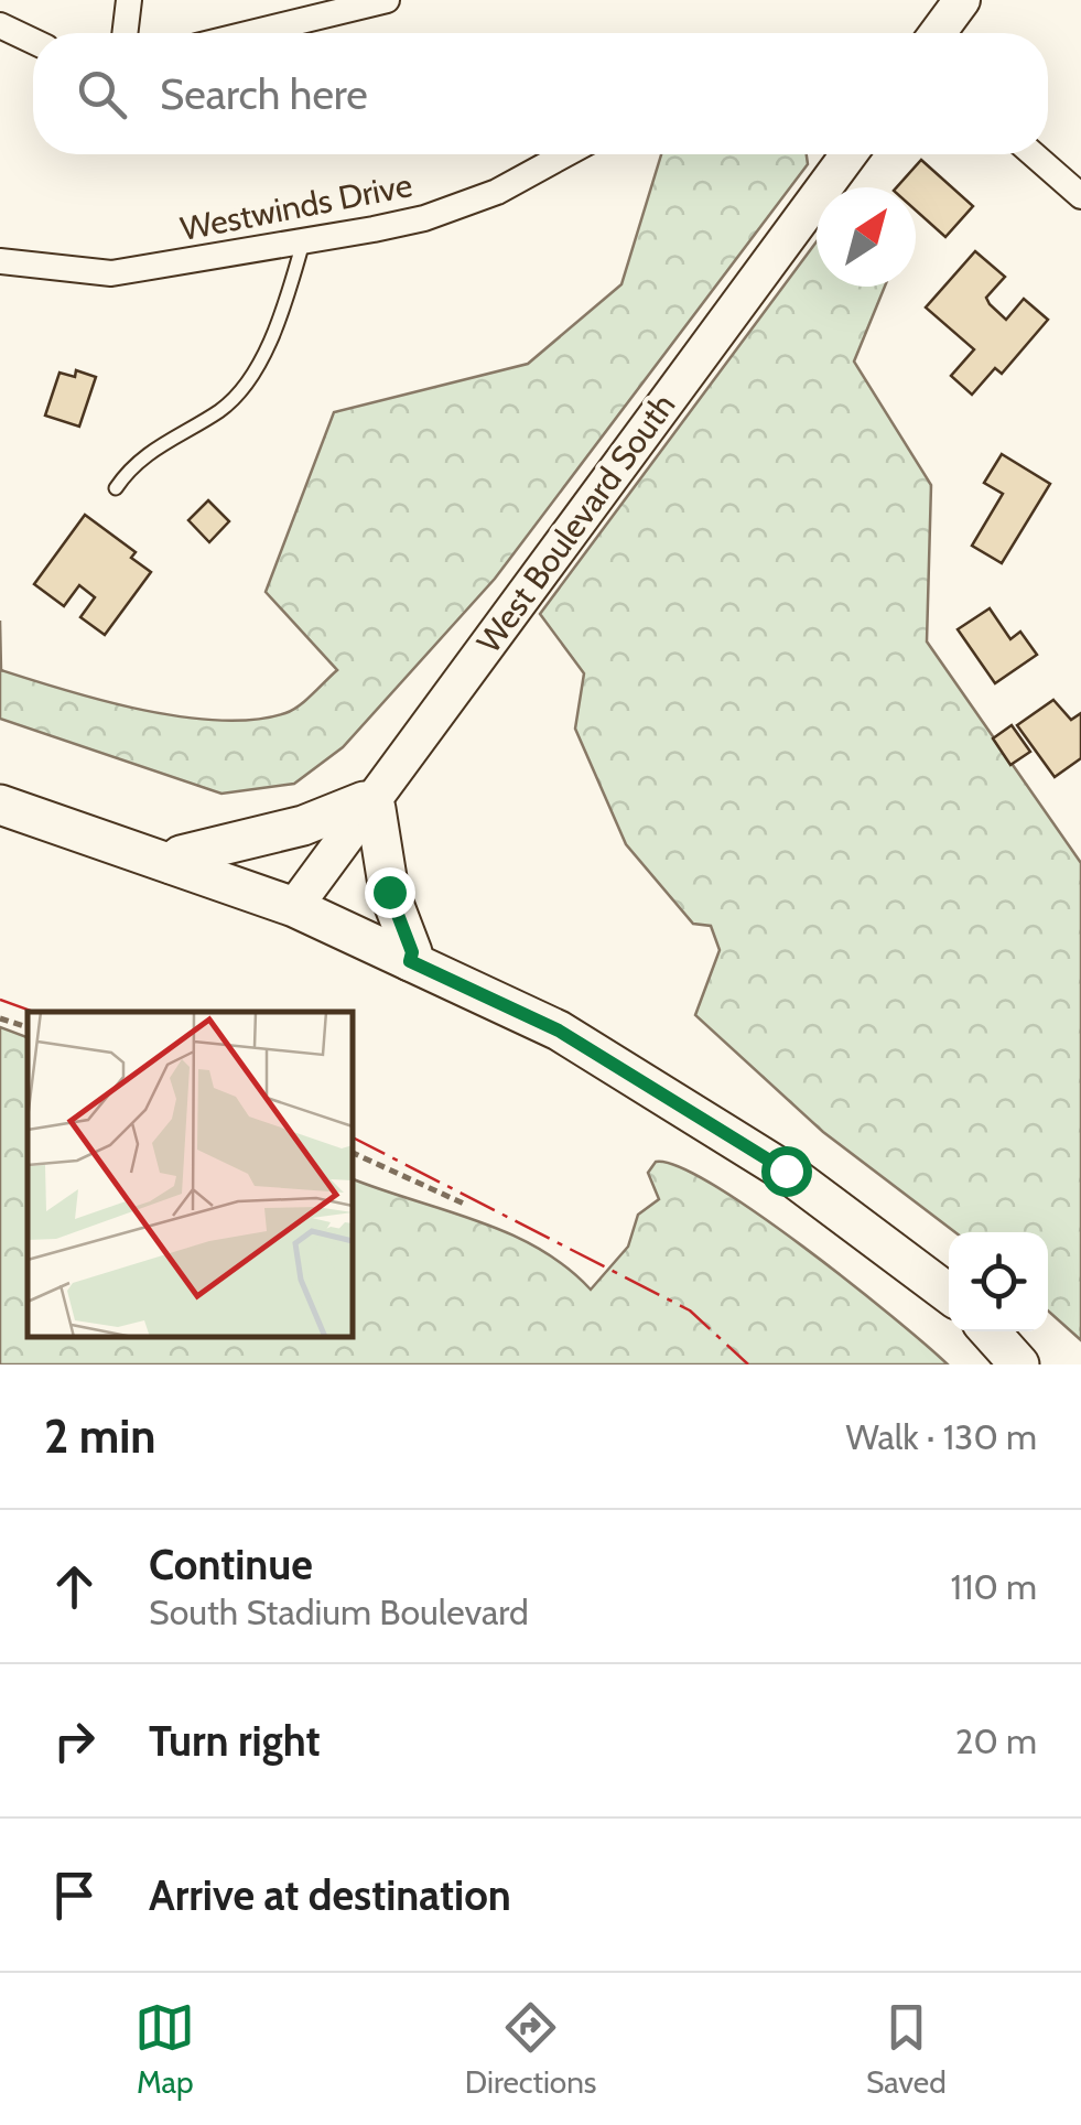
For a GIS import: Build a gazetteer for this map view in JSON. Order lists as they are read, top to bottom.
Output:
{
  "streets": {
    "main road": ["West Boulevard South"],
    "street": ["Westwinds Drive"]
  },
  "north": "top right",
  "page": {
    "search": "Search here",
    "heading": ["2 min", "Walk · 130 m"],
    "list": [
      ["Continue", "South Stadium Boulevard", "110 m"],
      ["Turn right", "20 m"],
      "Arrive at destination"
    ],
    "nav": ["Map", "Directions", "Saved"]
  }
}
